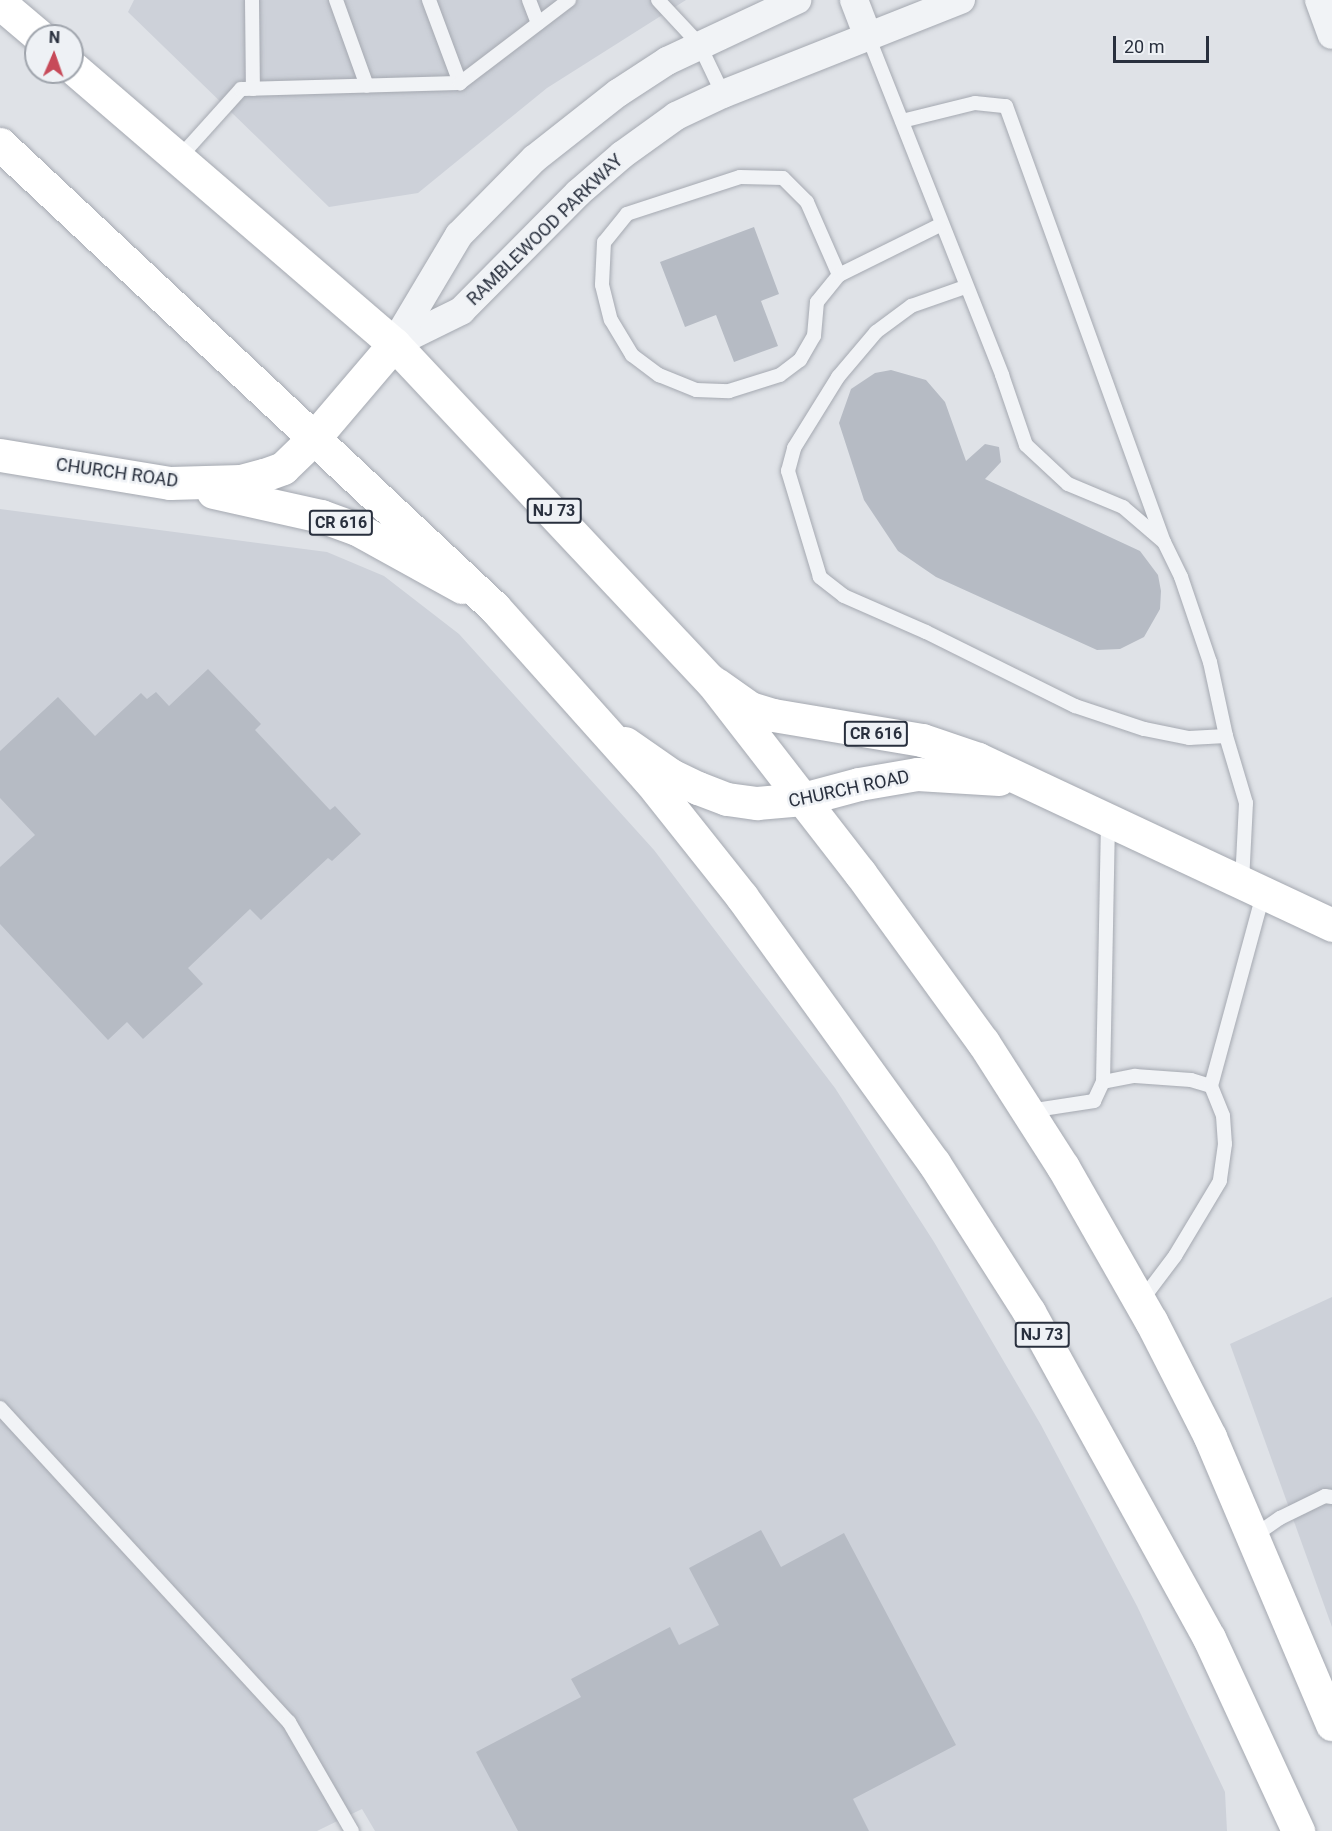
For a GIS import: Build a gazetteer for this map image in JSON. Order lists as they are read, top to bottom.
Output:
{
  "streets": {
    "main road": ["CHURCH ROAD", "NJ 73", "CR 616"],
    "street": ["RAMBLEWOOD PARKWAY"]
  },
  "crossings": [
    ["RAMBLEWOOD PARKWAY", "CHURCH ROAD"],
    ["RAMBLEWOOD PARKWAY", "NJ 73"],
    ["CHURCH ROAD", "NJ 73"],
    ["CHURCH ROAD", "CR 616"],
    ["NJ 73", "CR 616"]
  ],
  "scale_bar": "20 m",
  "north": "top"
}
